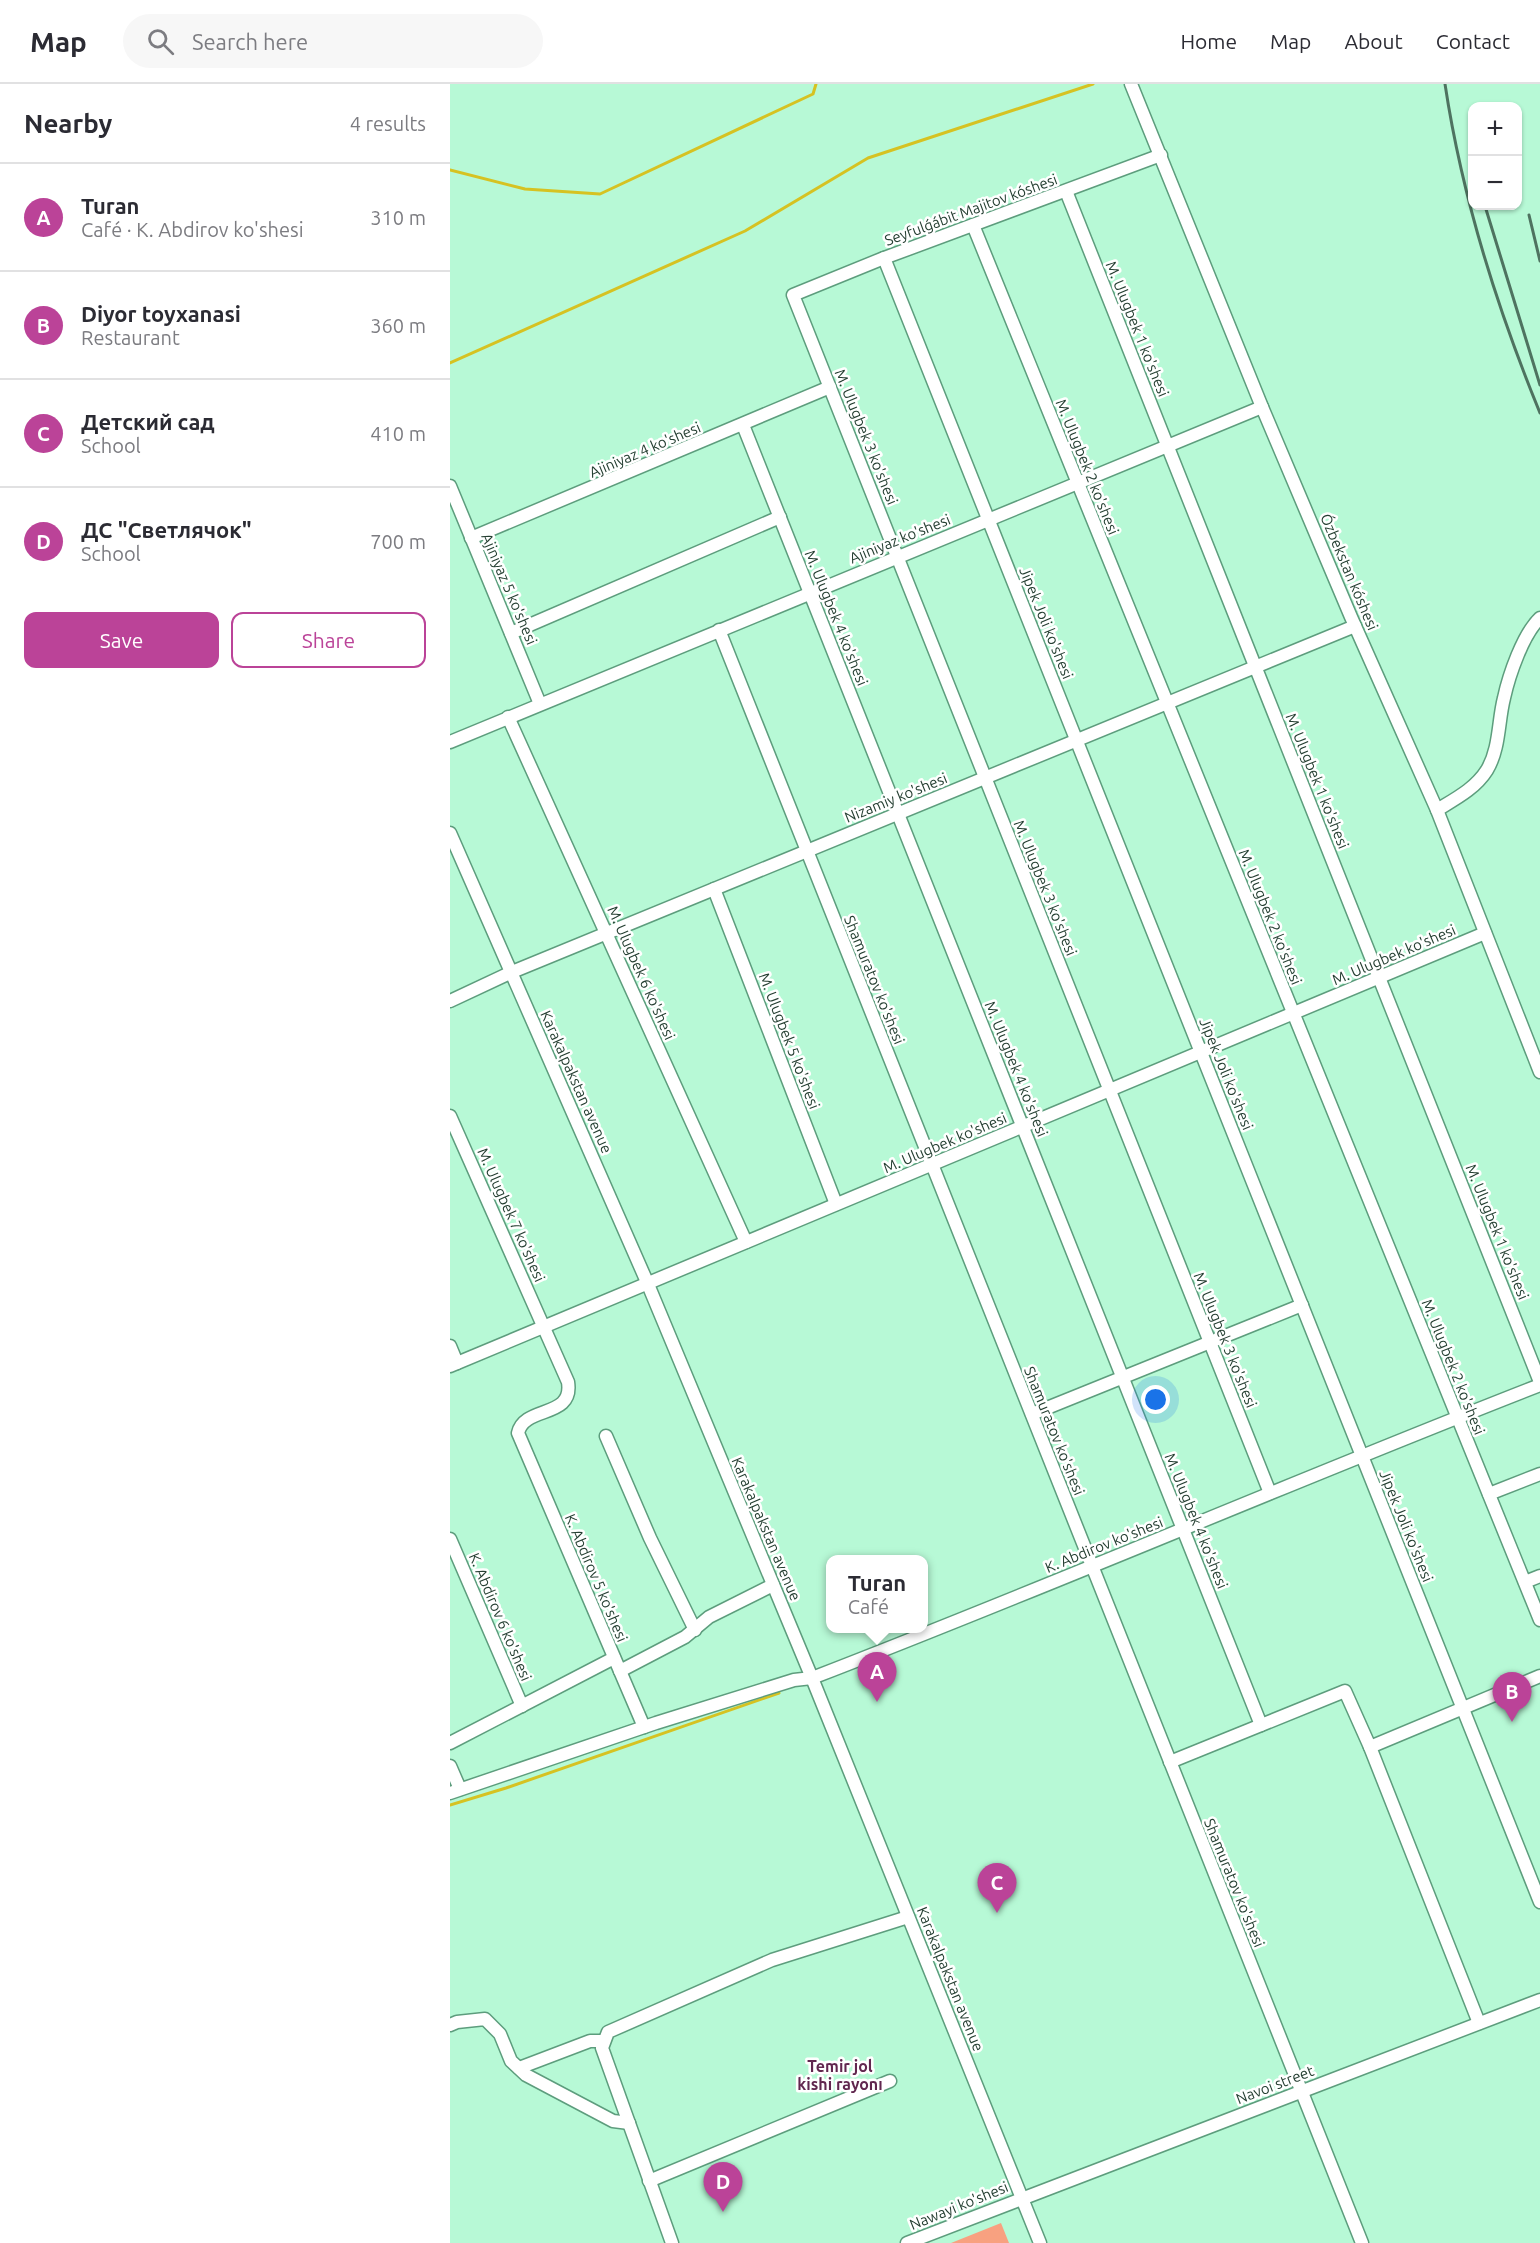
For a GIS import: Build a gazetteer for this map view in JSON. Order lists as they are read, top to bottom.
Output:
{
  "streets": {
    "street": [
      "Seyfulǵábit Majitov kóshesi",
      "M. Ulugbek 1 ko'shesi",
      "M. Ulugbek 3 ko'shesi",
      "Ajiniyaz 4 ko'shesi",
      "M. Ulugbek 2 ko'shesi",
      "Ajiniyaz ko'shesi",
      "Ózbekstan kóshesi",
      "Ajiniyaz 5 ko'shesi",
      "M. Ulugbek 4 ko'shesi",
      "Jipek Joli ko'shesi",
      "Nizamiy ko'shesi",
      "M. Ulugbek ko'shesi",
      "M. Ulugbek 6 ko'shesi",
      "Shamuratov ko'shesi",
      "M. Ulugbek 5 ko'shesi",
      "Karakalpakstan avenue",
      "M. Ulugbek 7 ko'shesi",
      "K. Abdirov ko'shesi",
      "K. Abdirov 5 ko'shesi",
      "K. Abdirov 6 ko'shesi",
      "Navoi street",
      "Nawayi ko'shesi"
    ]
  },
  "crossings": [
    ["Seyfulǵábit Majitov kóshesi", "M. Ulugbek 1 ko'shesi"],
    ["Seyfulǵábit Majitov kóshesi", "M. Ulugbek 3 ko'shesi"],
    ["Seyfulǵábit Majitov kóshesi", "M. Ulugbek 2 ko'shesi"],
    ["Seyfulǵábit Majitov kóshesi", "Ózbekstan kóshesi"],
    ["Seyfulǵábit Majitov kóshesi", "Jipek Joli ko'shesi"],
    ["M. Ulugbek 1 ko'shesi", "Ajiniyaz ko'shesi"],
    ["M. Ulugbek 1 ko'shesi", "Nizamiy ko'shesi"],
    ["M. Ulugbek 1 ko'shesi", "M. Ulugbek ko'shesi"],
    ["M. Ulugbek 1 ko'shesi", "K. Abdirov ko'shesi"],
    ["M. Ulugbek 3 ko'shesi", "Ajiniyaz 4 ko'shesi"],
    ["M. Ulugbek 3 ko'shesi", "Ajiniyaz ko'shesi"],
    ["M. Ulugbek 3 ko'shesi", "Nizamiy ko'shesi"],
    ["M. Ulugbek 3 ko'shesi", "M. Ulugbek ko'shesi"],
    ["M. Ulugbek 3 ko'shesi", "K. Abdirov ko'shesi"],
    ["Ajiniyaz 4 ko'shesi", "Ajiniyaz 5 ko'shesi"],
    ["Ajiniyaz 4 ko'shesi", "M. Ulugbek 4 ko'shesi"],
    ["M. Ulugbek 2 ko'shesi", "Ajiniyaz ko'shesi"],
    ["M. Ulugbek 2 ko'shesi", "Nizamiy ko'shesi"],
    ["M. Ulugbek 2 ko'shesi", "M. Ulugbek ko'shesi"],
    ["M. Ulugbek 2 ko'shesi", "K. Abdirov ko'shesi"],
    ["Ajiniyaz ko'shesi", "Ózbekstan kóshesi"],
    ["Ajiniyaz ko'shesi", "Ajiniyaz 5 ko'shesi"],
    ["Ajiniyaz ko'shesi", "M. Ulugbek 4 ko'shesi"],
    ["Ajiniyaz ko'shesi", "Jipek Joli ko'shesi"],
    ["Ajiniyaz ko'shesi", "M. Ulugbek 6 ko'shesi"],
    ["Ajiniyaz ko'shesi", "Shamuratov ko'shesi"],
    ["Ózbekstan kóshesi", "Nizamiy ko'shesi"],
    ["Ózbekstan kóshesi", "M. Ulugbek ko'shesi"],
    ["M. Ulugbek 4 ko'shesi", "Nizamiy ko'shesi"],
    ["M. Ulugbek 4 ko'shesi", "M. Ulugbek ko'shesi"],
    ["M. Ulugbek 4 ko'shesi", "K. Abdirov ko'shesi"],
    ["Jipek Joli ko'shesi", "Nizamiy ko'shesi"],
    ["Jipek Joli ko'shesi", "M. Ulugbek ko'shesi"],
    ["Jipek Joli ko'shesi", "K. Abdirov ko'shesi"],
    ["Nizamiy ko'shesi", "M. Ulugbek 6 ko'shesi"],
    ["Nizamiy ko'shesi", "Shamuratov ko'shesi"],
    ["Nizamiy ko'shesi", "M. Ulugbek 5 ko'shesi"],
    ["Nizamiy ko'shesi", "Karakalpakstan avenue"],
    ["M. Ulugbek ko'shesi", "M. Ulugbek 6 ko'shesi"],
    ["M. Ulugbek ko'shesi", "Shamuratov ko'shesi"],
    ["M. Ulugbek ko'shesi", "M. Ulugbek 5 ko'shesi"],
    ["M. Ulugbek ko'shesi", "Karakalpakstan avenue"],
    ["M. Ulugbek ko'shesi", "M. Ulugbek 7 ko'shesi"],
    ["Shamuratov ko'shesi", "K. Abdirov ko'shesi"],
    ["Shamuratov ko'shesi", "Navoi street"],
    ["Karakalpakstan avenue", "K. Abdirov ko'shesi"],
    ["Karakalpakstan avenue", "Navoi street"],
    ["Karakalpakstan avenue", "Nawayi ko'shesi"],
    ["M. Ulugbek 7 ko'shesi", "K. Abdirov 5 ko'shesi"],
    ["K. Abdirov ko'shesi", "K. Abdirov 5 ko'shesi"],
    ["Navoi street", "Nawayi ko'shesi"]
  ],
  "districts": ["Temir jol kishi rayonı"],
  "page": {
    "header": "Map",
    "search": "Search here",
    "nav": [
      "Home",
      "Map",
      "About",
      "Contact"
    ],
    "heading": ["Nearby", "4 results"],
    "map_buttons": ["+", "−"],
    "list": [
      {
        "mark": "A",
        "name": "Turan",
        "note": "Café · K. Abdirov ko'shesi",
        "value": "310 m"
      },
      {
        "mark": "B",
        "name": "Diyor toyxanasi",
        "note": "Restaurant",
        "value": "360 m"
      },
      {
        "mark": "C",
        "name": "Детский сад",
        "note": "School",
        "value": "410 m"
      },
      {
        "mark": "D",
        "name": "ДС \"Светлячок\"",
        "note": "School",
        "value": "700 m"
      }
    ],
    "buttons": ["Save", "Share"],
    "popup": ["Turan", "Café"],
    "pins": [
      "A",
      "B",
      "C",
      "D"
    ]
  }
}
